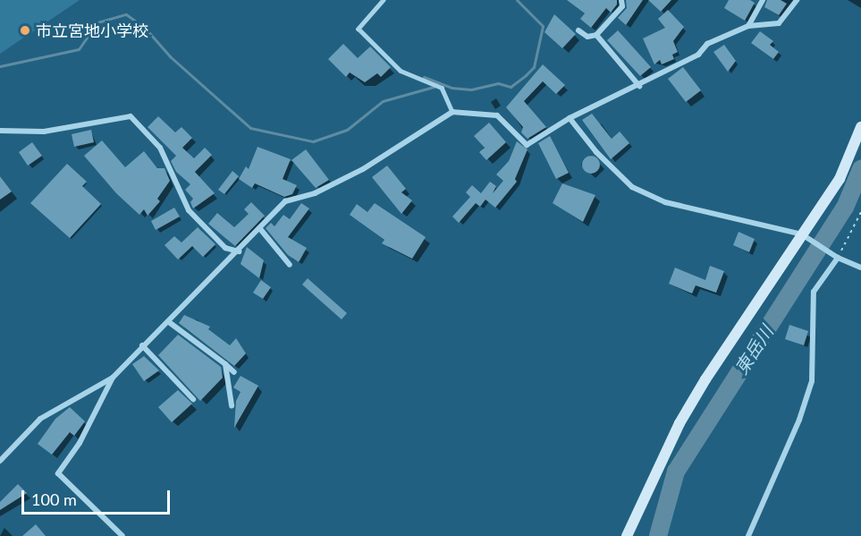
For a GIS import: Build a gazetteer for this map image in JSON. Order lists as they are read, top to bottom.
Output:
{
  "water": ["東岳川"],
  "places": ["市立宮地小学校"],
  "scale_bar": "100 m"
}
